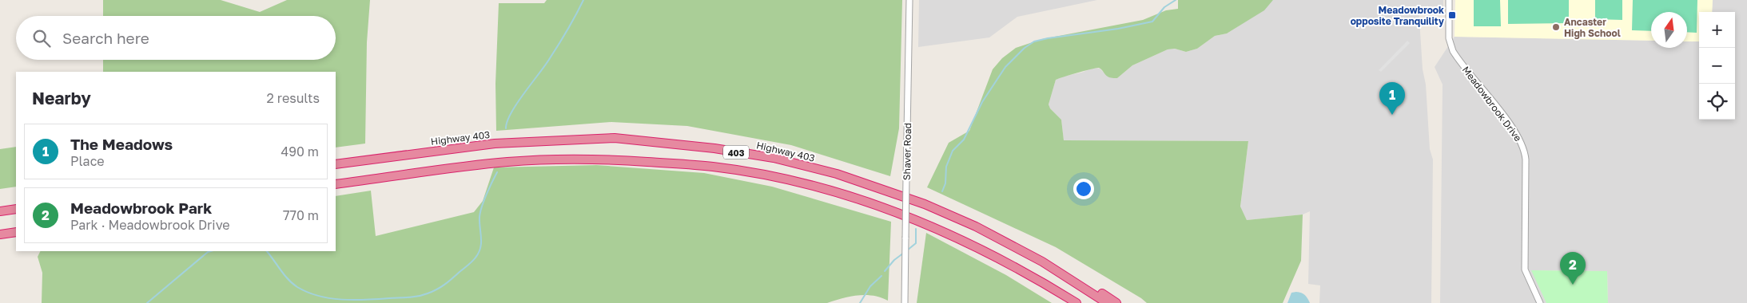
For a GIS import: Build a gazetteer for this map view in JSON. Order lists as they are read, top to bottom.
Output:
{
  "streets": {
    "highway": ["Highway 403", "403"],
    "street": ["Meadowbrook Drive", "Shaver Road"]
  },
  "places": {
    "transit": ["Meadowbrook opposite Tranquility"],
    "other": ["Ancaster High School"]
  },
  "north": "top",
  "page": {
    "map_buttons": ["+", "−"],
    "search": "Search here",
    "heading": ["Nearby", "2 results"],
    "pins": ["1", "2"],
    "list": [
      {
        "mark": "1",
        "name": "The Meadows",
        "note": "Place",
        "value": "490 m"
      },
      {
        "mark": "2",
        "name": "Meadowbrook Park",
        "note": "Park · Meadowbrook Drive",
        "value": "770 m"
      }
    ]
  }
}
